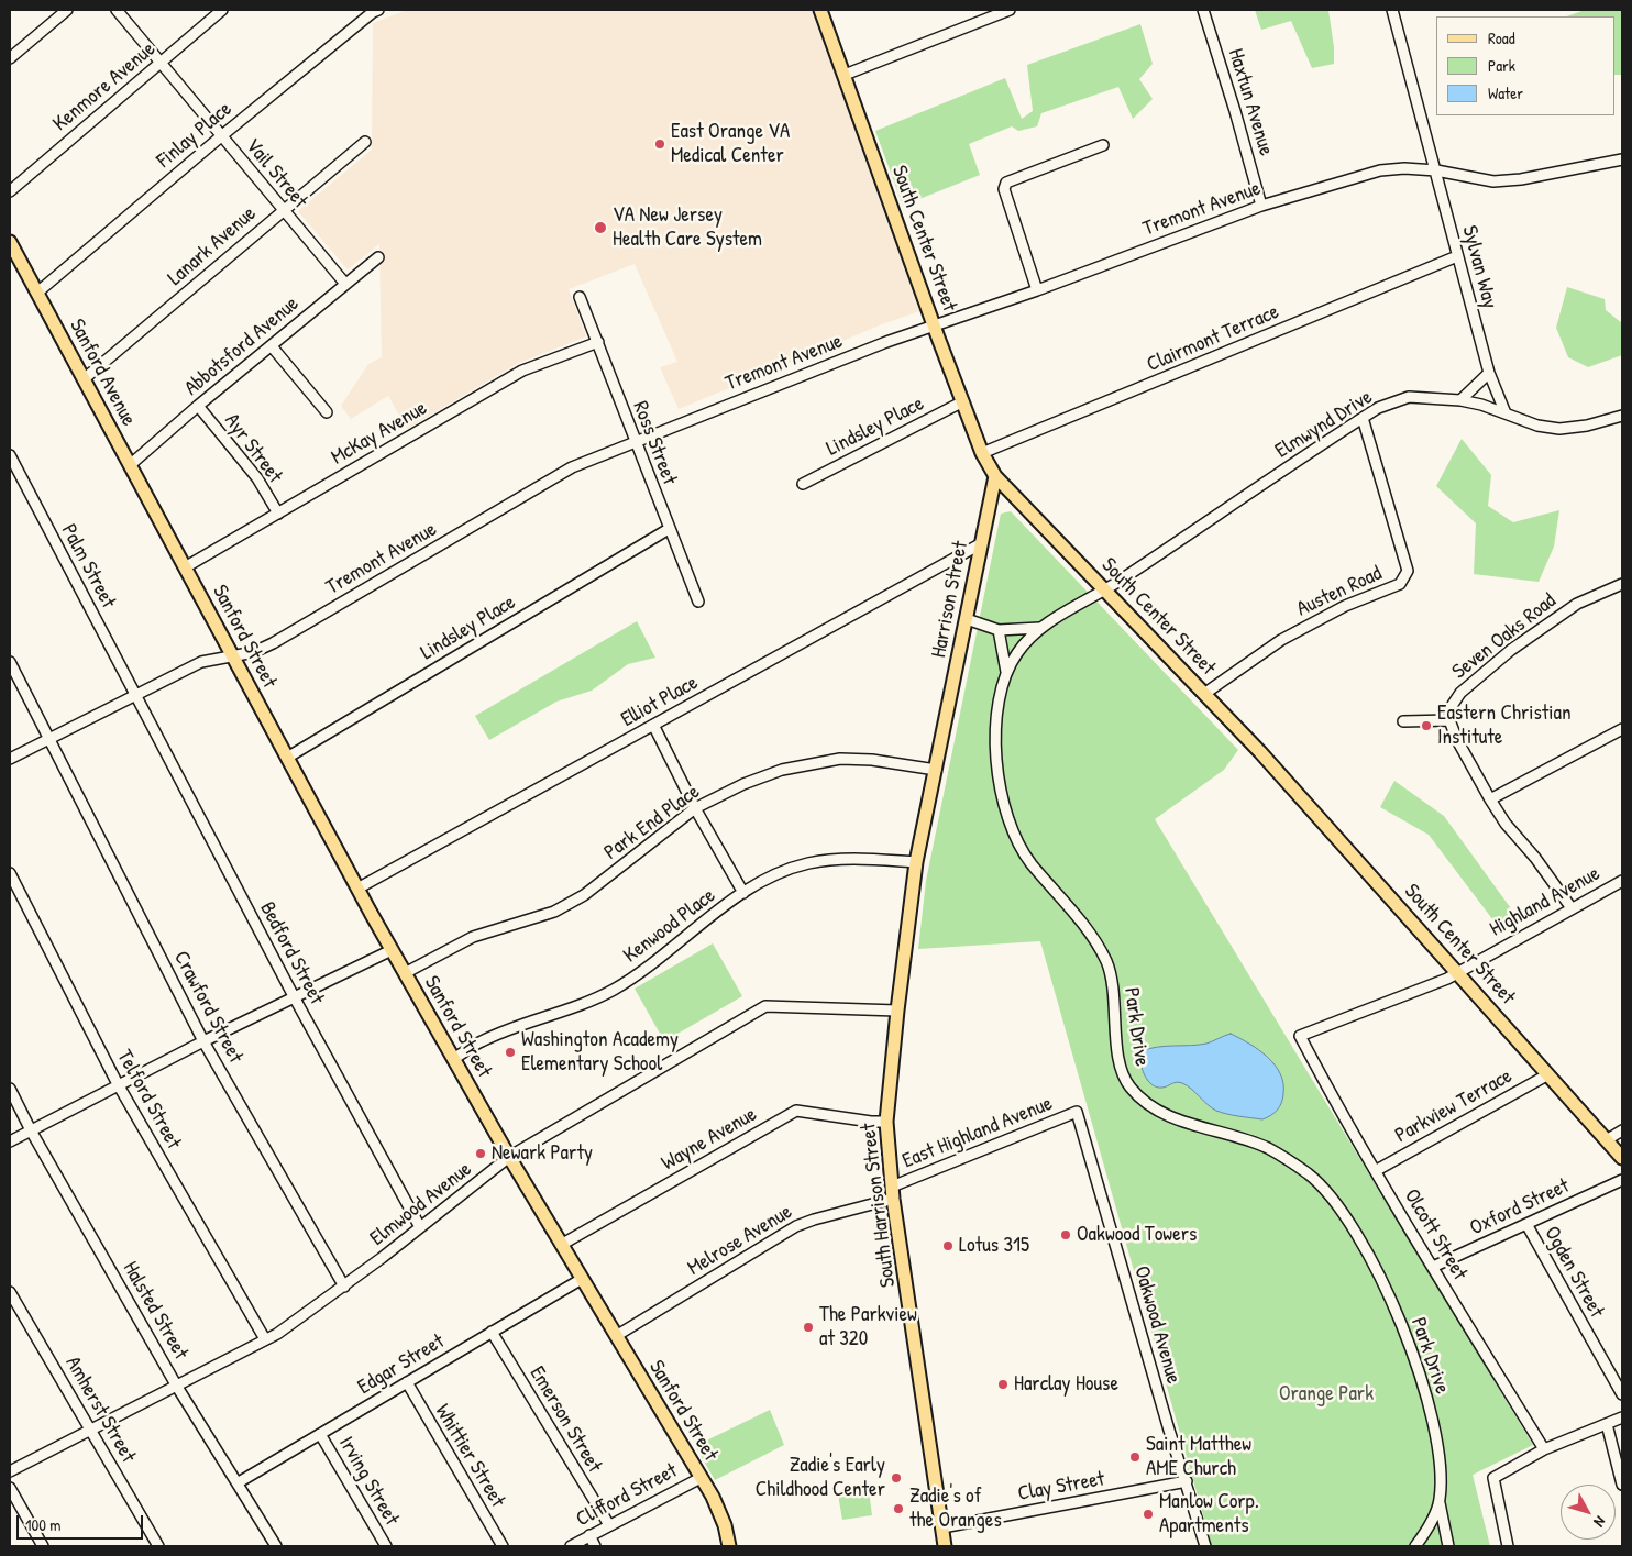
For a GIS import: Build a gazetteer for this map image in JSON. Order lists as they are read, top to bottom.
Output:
{
  "streets": {
    "main road": [
      "South Center Street",
      "Sanford Avenue",
      "Harrison Street",
      "Sanford Street",
      "South Harrison Street"
    ],
    "street": [
      "Kenmore Avenue",
      "Haxtun Avenue",
      "Finlay Place",
      "Vail Street",
      "Tremont Avenue",
      "Lanark Avenue",
      "Sylvan Way",
      "Clairmont Terrace",
      "Abbotsford Avenue",
      "Elmwynd Drive",
      "Lindsley Place",
      "McKay Avenue",
      "Ross Street",
      "Ayr Street",
      "Palm Street",
      "Austen Road",
      "Seven Oaks Road",
      "Elliot Place",
      "Park End Place",
      "Highland Avenue",
      "Kenwood Place",
      "Bedford Street",
      "Crawford Street",
      "Park Drive",
      "Telford Street",
      "Parkview Terrace",
      "East Highland Avenue",
      "Wayne Avenue",
      "Elmwood Avenue",
      "Oxford Street",
      "Olcott Street",
      "Melrose Avenue",
      "Ogden Street",
      "Halsted Street",
      "Oakwood Avenue",
      "Edgar Street",
      "Amherst Street",
      "Emerson Street",
      "Whittier Street",
      "Irving Street",
      "Clay Street",
      "Clifford Street"
    ]
  },
  "crossings": [
    ["Kenmore Avenue", "Vail Street"],
    ["Haxtun Avenue", "Tremont Avenue"],
    ["Finlay Place", "Vail Street"],
    ["Finlay Place", "Sanford Avenue"],
    ["Vail Street", "Lanark Avenue"],
    ["Vail Street", "Abbotsford Avenue"],
    ["Tremont Avenue", "South Center Street"],
    ["Tremont Avenue", "Sylvan Way"],
    ["Tremont Avenue", "Ross Street"],
    ["Tremont Avenue", "Palm Street"],
    ["Tremont Avenue", "Sanford Street"],
    ["Tremont Avenue", "Bedford Street"],
    ["Tremont Avenue", "Crawford Street"],
    ["South Center Street", "Clairmont Terrace"],
    ["South Center Street", "Elmwynd Drive"],
    ["South Center Street", "Lindsley Place"],
    ["South Center Street", "Austen Road"],
    ["South Center Street", "Harrison Street"],
    ["South Center Street", "Highland Avenue"],
    ["South Center Street", "Park Drive"],
    ["South Center Street", "Parkview Terrace"],
    ["South Center Street", "Olcott Street"],
    ["Lanark Avenue", "Sanford Avenue"],
    ["Sylvan Way", "Clairmont Terrace"],
    ["Sylvan Way", "Elmwynd Drive"],
    ["Abbotsford Avenue", "Sanford Avenue"],
    ["Abbotsford Avenue", "Ayr Street"],
    ["Sanford Avenue", "Sanford Street"],
    ["Elmwynd Drive", "Austen Road"],
    ["Elmwynd Drive", "Park Drive"],
    ["Lindsley Place", "Ross Street"],
    ["Lindsley Place", "Sanford Street"],
    ["McKay Avenue", "Ross Street"],
    ["McKay Avenue", "Ayr Street"],
    ["McKay Avenue", "Sanford Street"],
    ["Palm Street", "Bedford Street"],
    ["Harrison Street", "Elliot Place"],
    ["Harrison Street", "South Harrison Street"],
    ["Sanford Street", "Elliot Place"],
    ["Sanford Street", "Park End Place"],
    ["Sanford Street", "Kenwood Place"],
    ["Sanford Street", "Wayne Avenue"],
    ["Sanford Street", "Elmwood Avenue"],
    ["Sanford Street", "Melrose Avenue"],
    ["Sanford Street", "Edgar Street"],
    ["Sanford Street", "Clifford Street"],
    ["Park End Place", "South Harrison Street"],
    ["Highland Avenue", "Olcott Street"],
    ["Kenwood Place", "South Harrison Street"],
    ["Bedford Street", "Elmwood Avenue"],
    ["Crawford Street", "Elmwood Avenue"],
    ["Telford Street", "Elmwood Avenue"],
    ["Parkview Terrace", "Olcott Street"],
    ["East Highland Avenue", "South Harrison Street"],
    ["East Highland Avenue", "Melrose Avenue"],
    ["East Highland Avenue", "Oakwood Avenue"],
    ["Wayne Avenue", "South Harrison Street"],
    ["Elmwood Avenue", "South Harrison Street"],
    ["Elmwood Avenue", "Halsted Street"],
    ["Elmwood Avenue", "Amherst Street"],
    ["South Harrison Street", "Melrose Avenue"],
    ["South Harrison Street", "Clay Street"],
    ["Oxford Street", "Olcott Street"],
    ["Oxford Street", "Ogden Street"],
    ["Halsted Street", "Edgar Street"],
    ["Oakwood Avenue", "Clay Street"],
    ["Edgar Street", "Emerson Street"],
    ["Edgar Street", "Whittier Street"],
    ["Edgar Street", "Irving Street"],
    ["Emerson Street", "Clifford Street"]
  ],
  "parks": ["Orange Park"],
  "places": [
    "East Orange VA Medical Center",
    "VA New Jersey Health Care System",
    "Eastern Christian Institute",
    "Washington Academy Elementary School",
    "Newark Party",
    "Oakwood Towers",
    "Lotus 315",
    "The Parkview at 320",
    "Harclay House",
    "Saint Matthew AME Church",
    "Zadie's Early Childhood Center",
    "Zadie's of the Oranges",
    "Manlow Corp. Apartments"
  ],
  "legend": ["Road", "Park", "Water"],
  "scale_bar": "100 m",
  "north": "bottom right"
}
